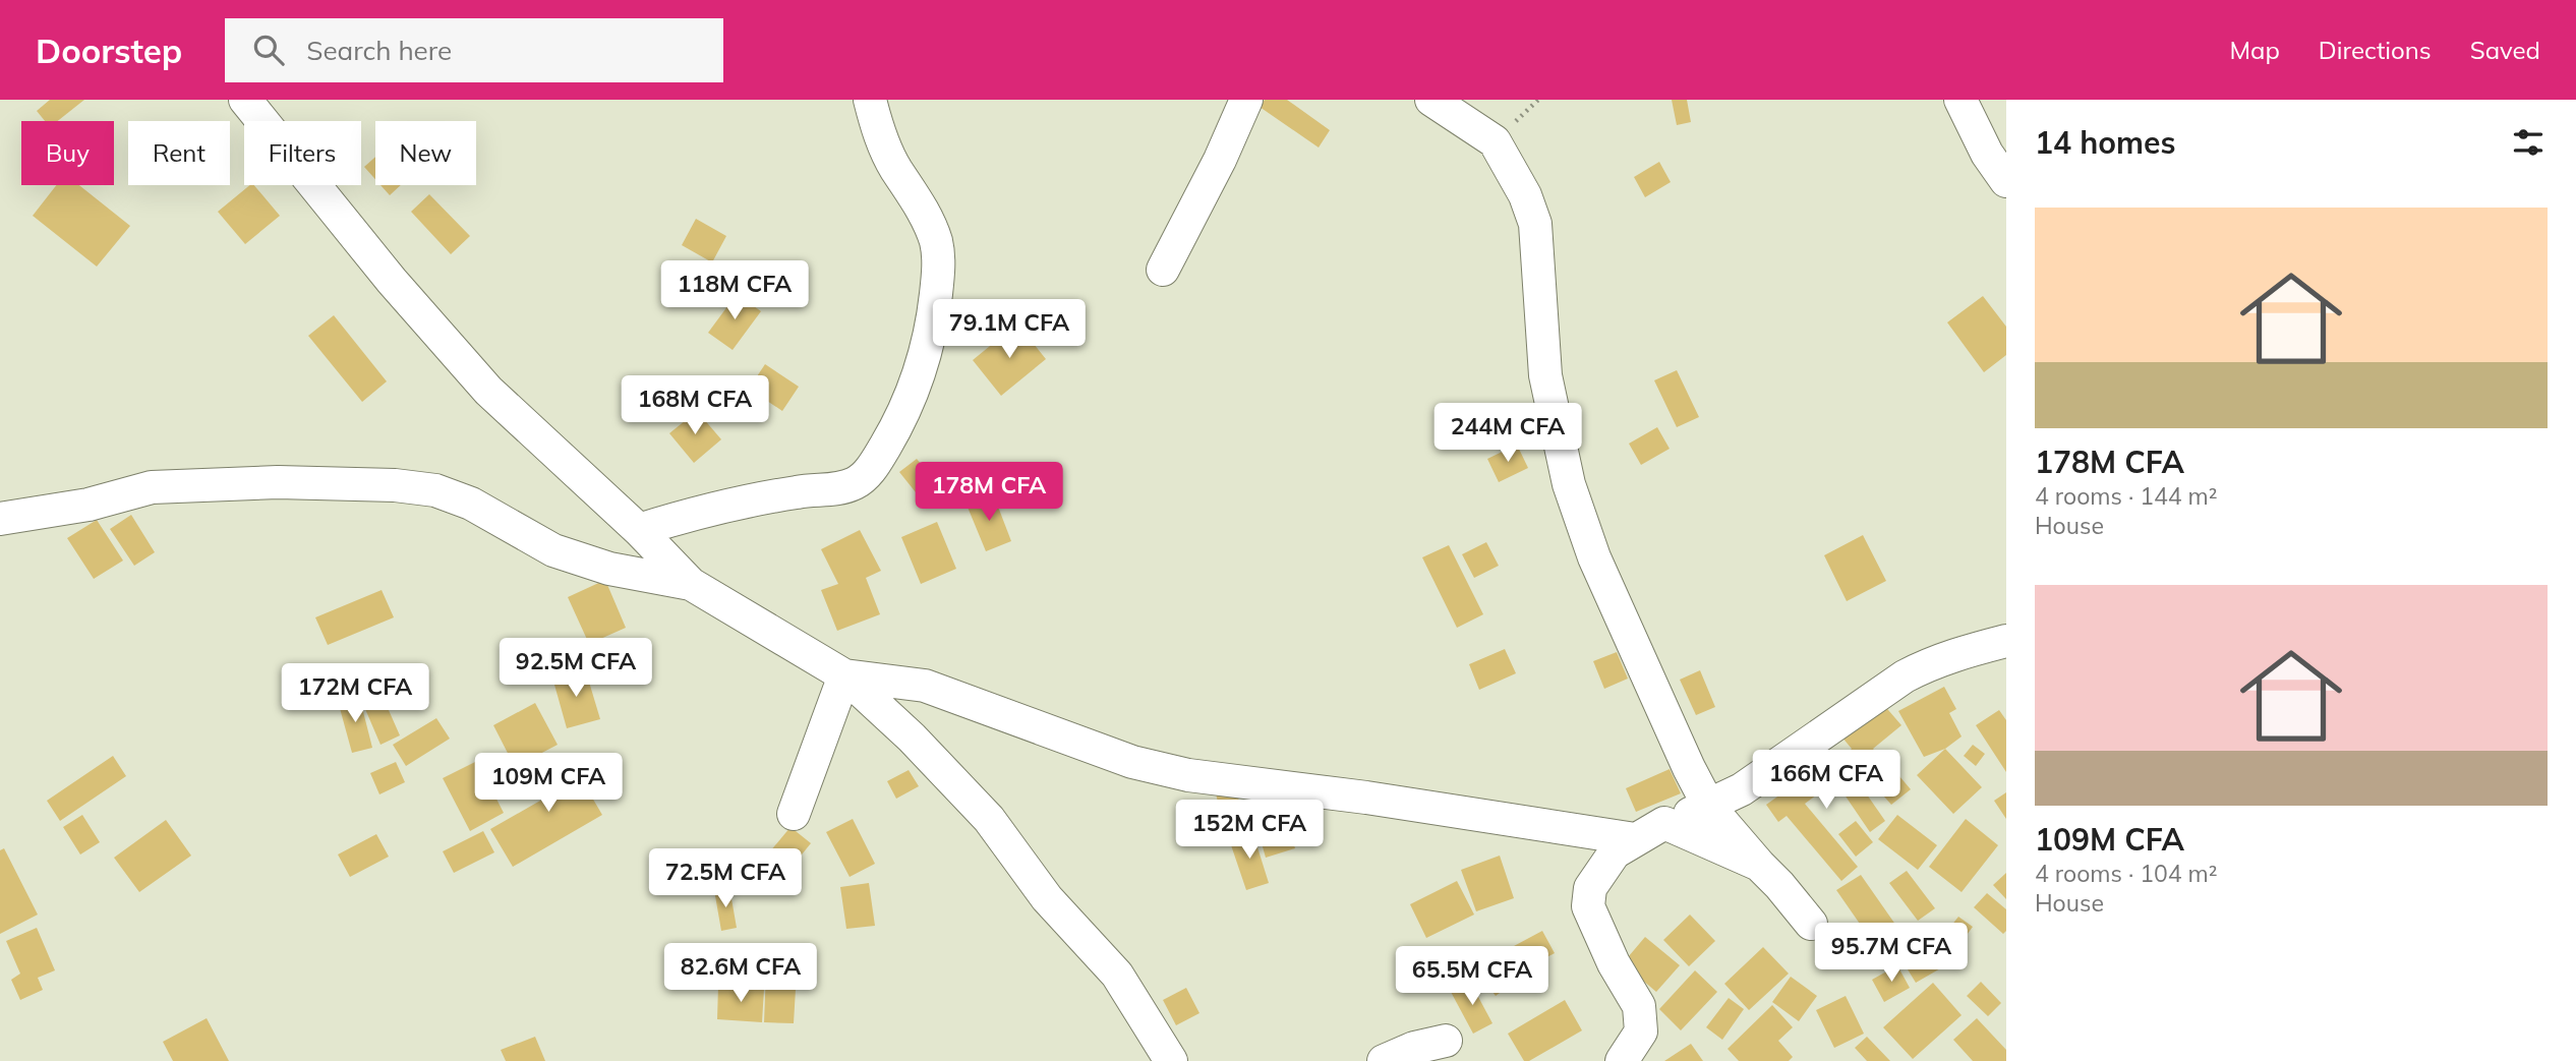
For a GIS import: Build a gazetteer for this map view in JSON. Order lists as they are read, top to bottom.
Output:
{
  "page": {
    "header": "Doorstep",
    "search": "Search here",
    "nav": ["Map", "Directions", "Saved"],
    "heading": "14 homes",
    "chip": [
      "Buy",
      "Rent",
      "Filters",
      "New"
    ],
    "list": [
      {
        "name": "178M CFA",
        "note": "4 rooms · 144 m² · House"
      },
      {
        "name": "109M CFA",
        "note": "4 rooms · 104 m² · House"
      }
    ],
    "price": [
      "118M CFA",
      "79.1M CFA",
      "168M CFA",
      "244M CFA",
      "178M CFA",
      "92.5M CFA",
      "172M CFA",
      "166M CFA",
      "109M CFA",
      "152M CFA",
      "72.5M CFA",
      "95.7M CFA",
      "82.6M CFA",
      "65.5M CFA"
    ]
  }
}
